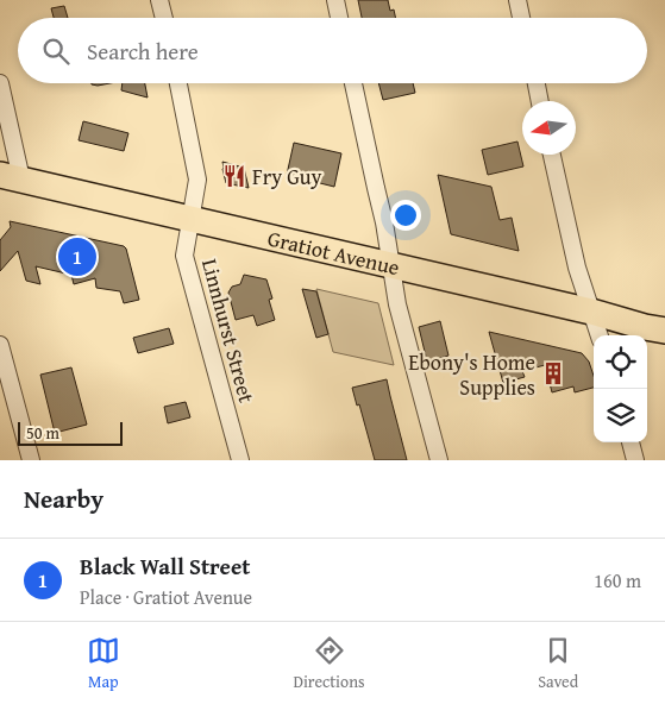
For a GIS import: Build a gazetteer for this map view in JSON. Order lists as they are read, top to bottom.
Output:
{
  "streets": {
    "main road": ["Gratiot Avenue"],
    "street": ["Linnhurst Street"]
  },
  "crossings": [
    ["Gratiot Avenue", "Linnhurst Street"]
  ],
  "places": {
    "restaurant": ["Fry Guy"],
    "building": ["Ebony's Home Supplies"]
  },
  "scale_bar": "50 m",
  "north": "left",
  "page": {
    "search": "Search here",
    "pins": "1",
    "scale": "50 m",
    "heading": "Nearby",
    "list": [
      {
        "mark": "1",
        "name": "Black Wall Street",
        "note": "Place · Gratiot Avenue",
        "value": "160 m"
      }
    ],
    "nav": ["Map", "Directions", "Saved"]
  }
}
